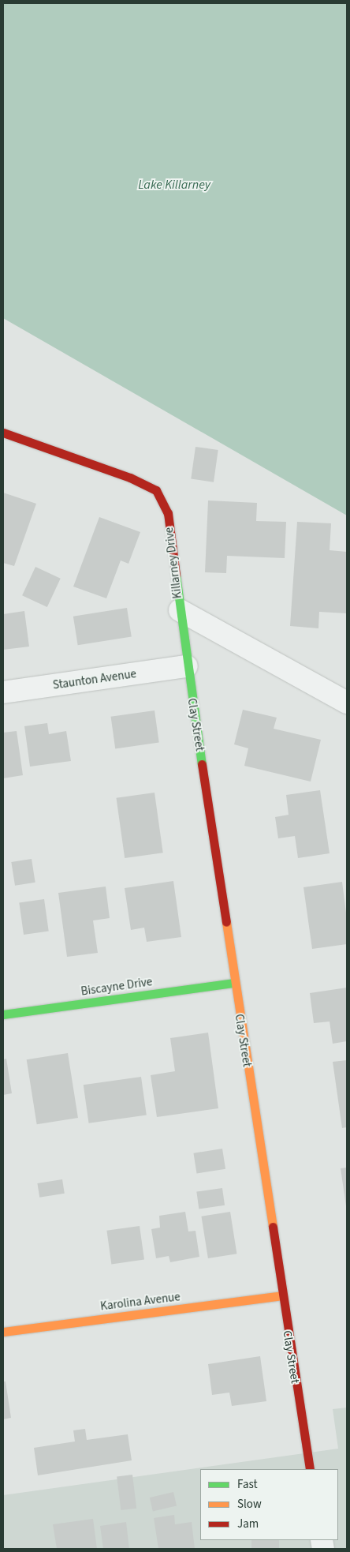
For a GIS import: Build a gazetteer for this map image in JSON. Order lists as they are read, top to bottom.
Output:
{
  "streets": {
    "street": [
      "Killarney Drive",
      "Staunton Avenue",
      "Clay Street",
      "Biscayne Drive",
      "Karolina Avenue"
    ]
  },
  "crossings": [
    ["Killarney Drive", "Clay Street"],
    ["Staunton Avenue", "Clay Street"],
    ["Clay Street", "Biscayne Drive"],
    ["Clay Street", "Karolina Avenue"]
  ],
  "water": ["Lake Killarney"],
  "legend": ["Fast", "Slow", "Jam"]
}
